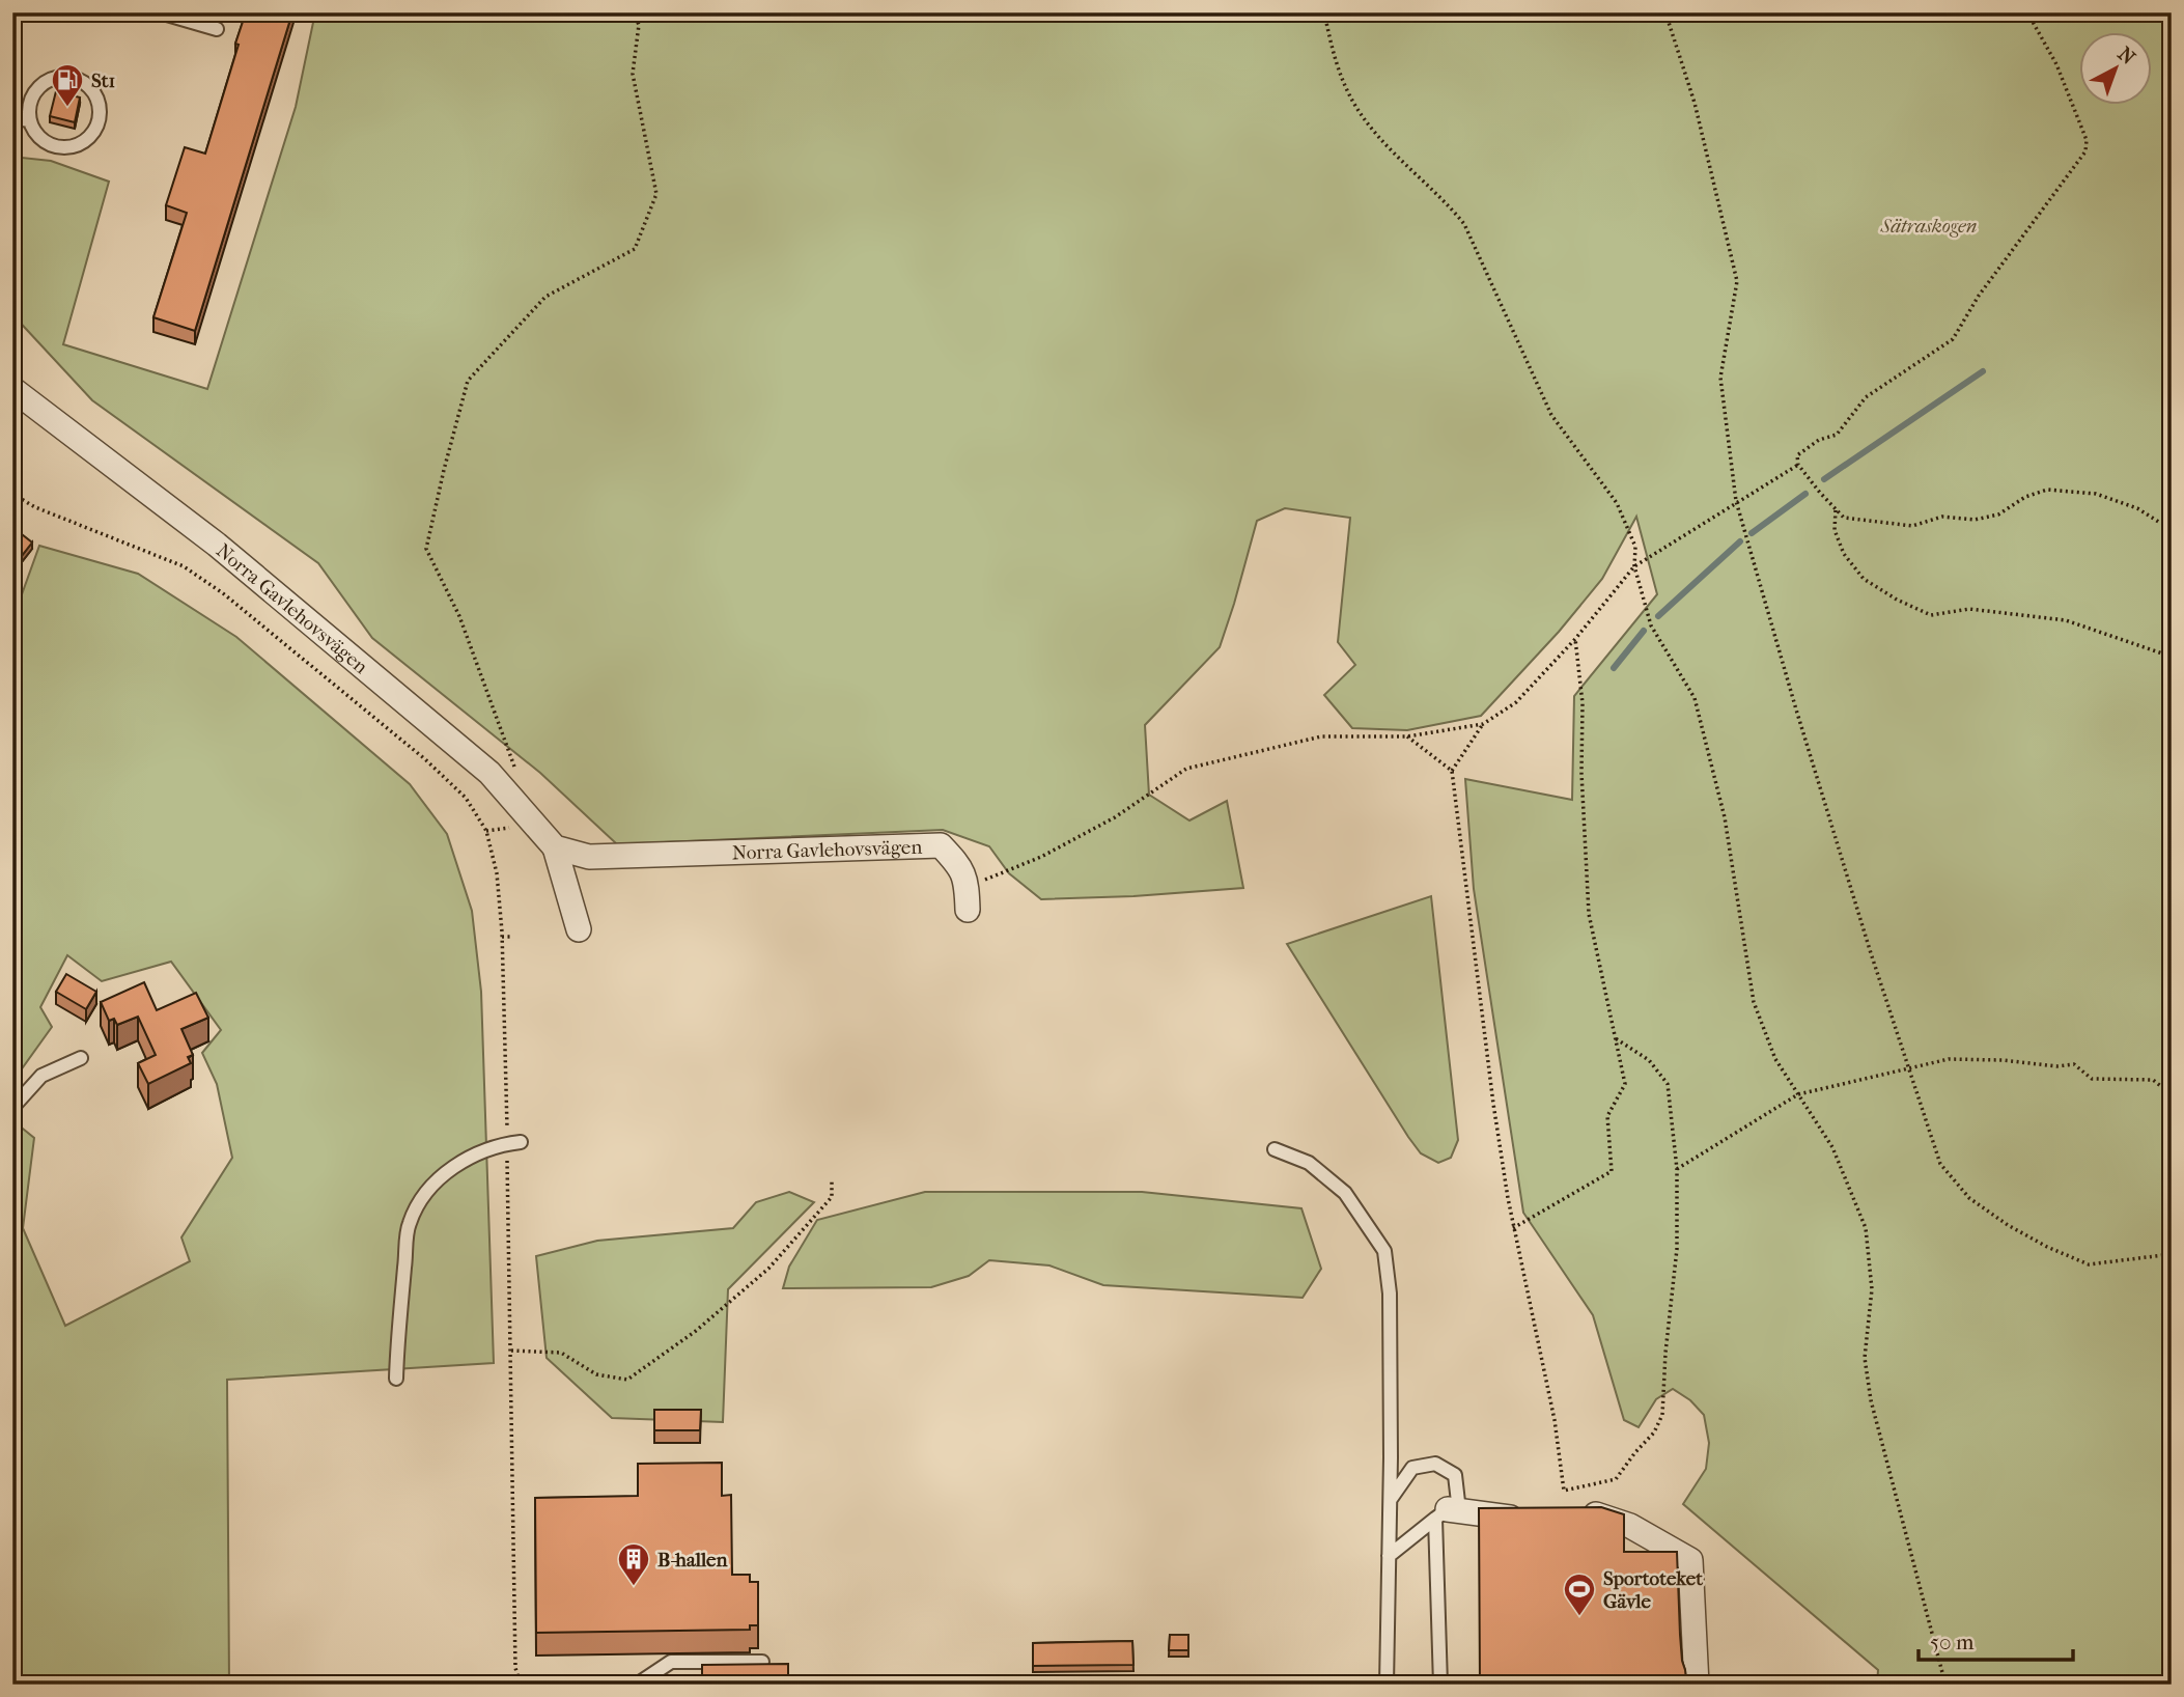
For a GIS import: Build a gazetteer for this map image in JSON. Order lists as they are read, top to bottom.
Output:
{
  "streets": {
    "street": ["Norra Gavlehovsvägen"]
  },
  "parks": ["Sätraskogen"],
  "places": {
    "fuel station": ["St1"],
    "building": ["B-hallen"],
    "sports": ["Sportoteket Gävle"]
  },
  "scale_bar": "50 m",
  "north": "top right"
}
